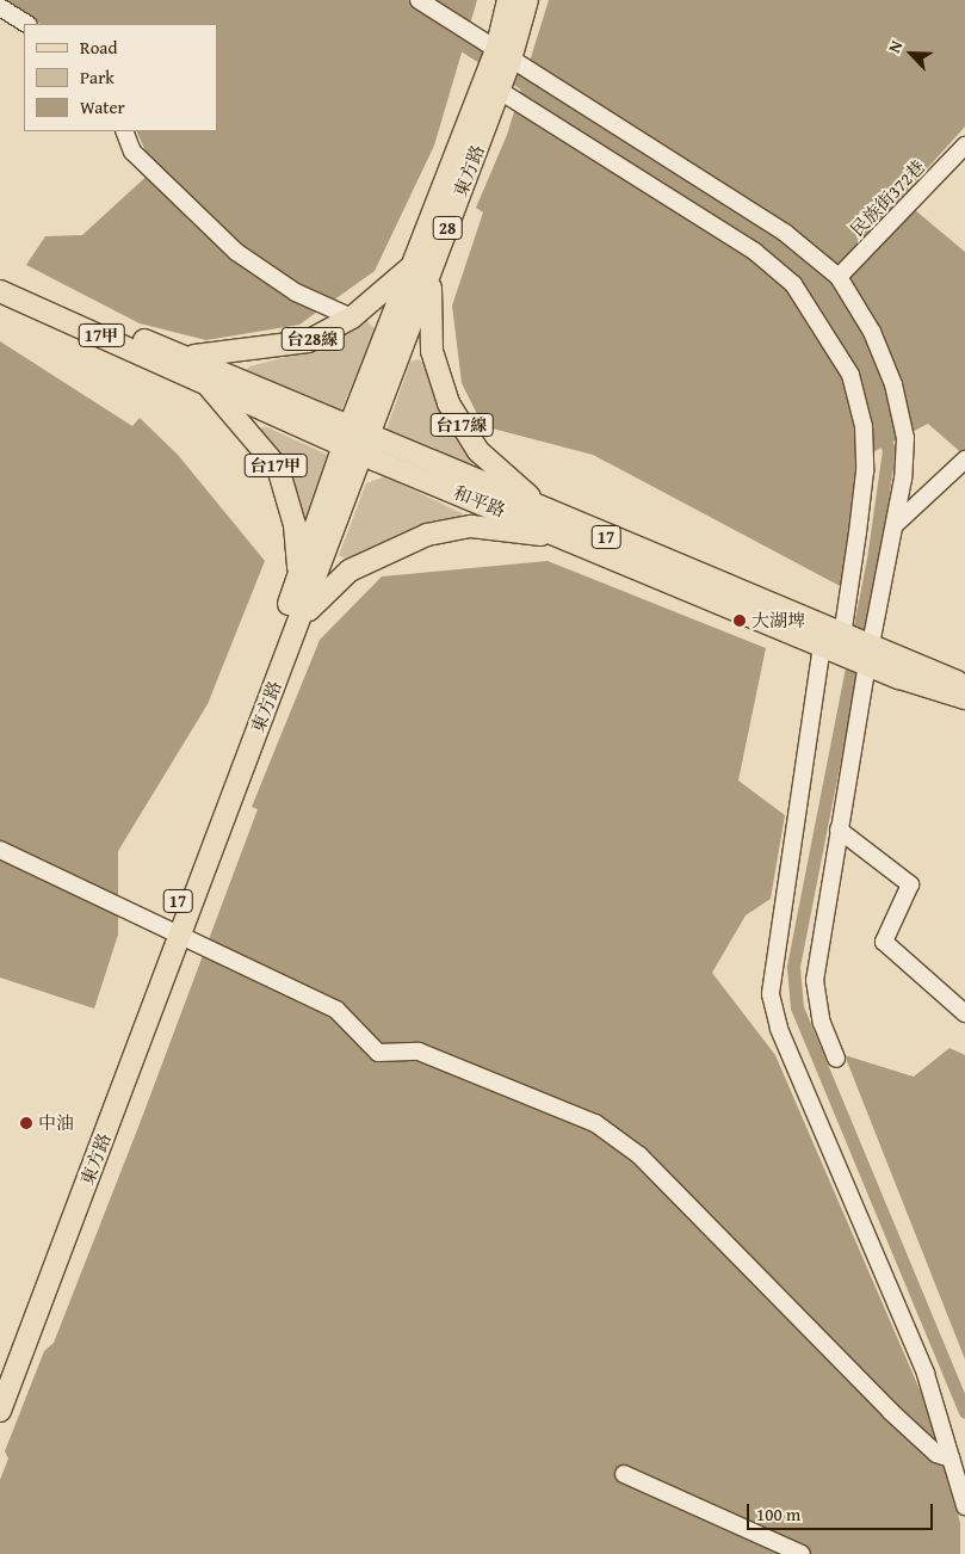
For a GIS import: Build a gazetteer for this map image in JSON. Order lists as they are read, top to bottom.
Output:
{
  "streets": {
    "main road": [
      "東方路",
      "28",
      "17甲",
      "台28線",
      "台17線",
      "台17甲",
      "和平路",
      "17"
    ],
    "lane": ["民族街372巷"]
  },
  "crossings": [
    ["東方路", "台28線"],
    ["東方路", "台17線"],
    ["東方路", "台17甲"],
    ["東方路", "和平路"],
    ["台28線", "台17線"],
    ["台28線", "和平路"],
    ["台17線", "和平路"],
    ["台17甲", "和平路"]
  ],
  "places": ["大湖埤", "中油"],
  "legend": ["Road", "Park", "Water"],
  "scale_bar": "100 m",
  "north": "top left"
}
